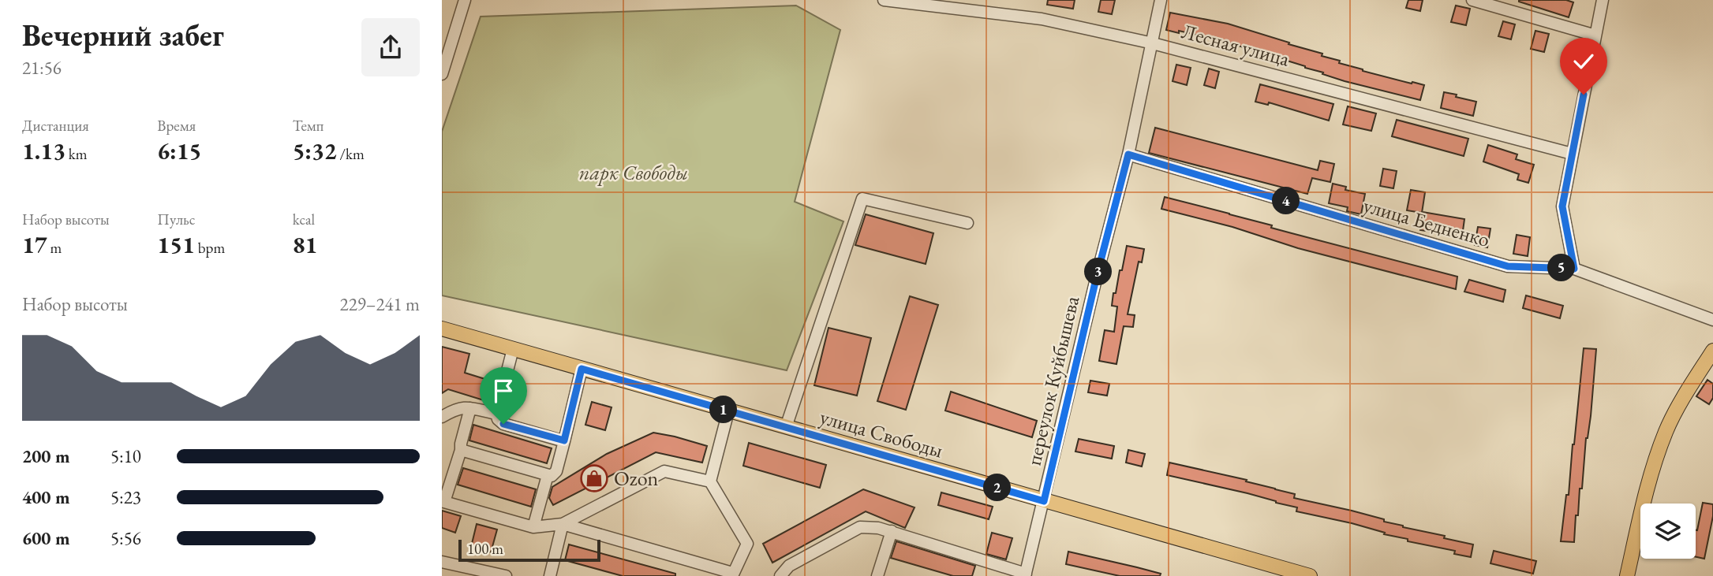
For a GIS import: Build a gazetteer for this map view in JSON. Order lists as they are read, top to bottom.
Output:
{
  "streets": {
    "main road": ["улица Свободы"],
    "street": ["Лесная улица", "улица Бедненко", "переулок Куйбышева"]
  },
  "crossings": [
    ["Лесная улица", "переулок Куйбышева"],
    ["улица Бедненко", "переулок Куйбышева"],
    ["переулок Куйбышева", "улица Свободы"]
  ],
  "parks": ["парк Свободы"],
  "places": {
    "shop": ["Ozon"]
  },
  "scale_bar": "100 m",
  "page": {
    "heading": ["Вечерний забег", "21:56"],
    "stats": [
      ["Дистанция", "1.13 km"],
      ["Время", "6:15"],
      ["Темп", "5:32 /km"],
      ["Набор высоты", "17 m"],
      ["Пульс", "151 bpm"],
      ["kcal", "81"]
    ],
    "pins": [
      "4",
      "5",
      "3",
      "1",
      "2"
    ],
    "chart": ["Набор высоты", "229–241 m"],
    "list": [
      {
        "name": "200 m",
        "note": "5:10"
      },
      {
        "name": "400 m",
        "note": "5:23"
      },
      {
        "name": "600 m",
        "note": "5:56"
      }
    ],
    "scale": "100 m"
  }
}
